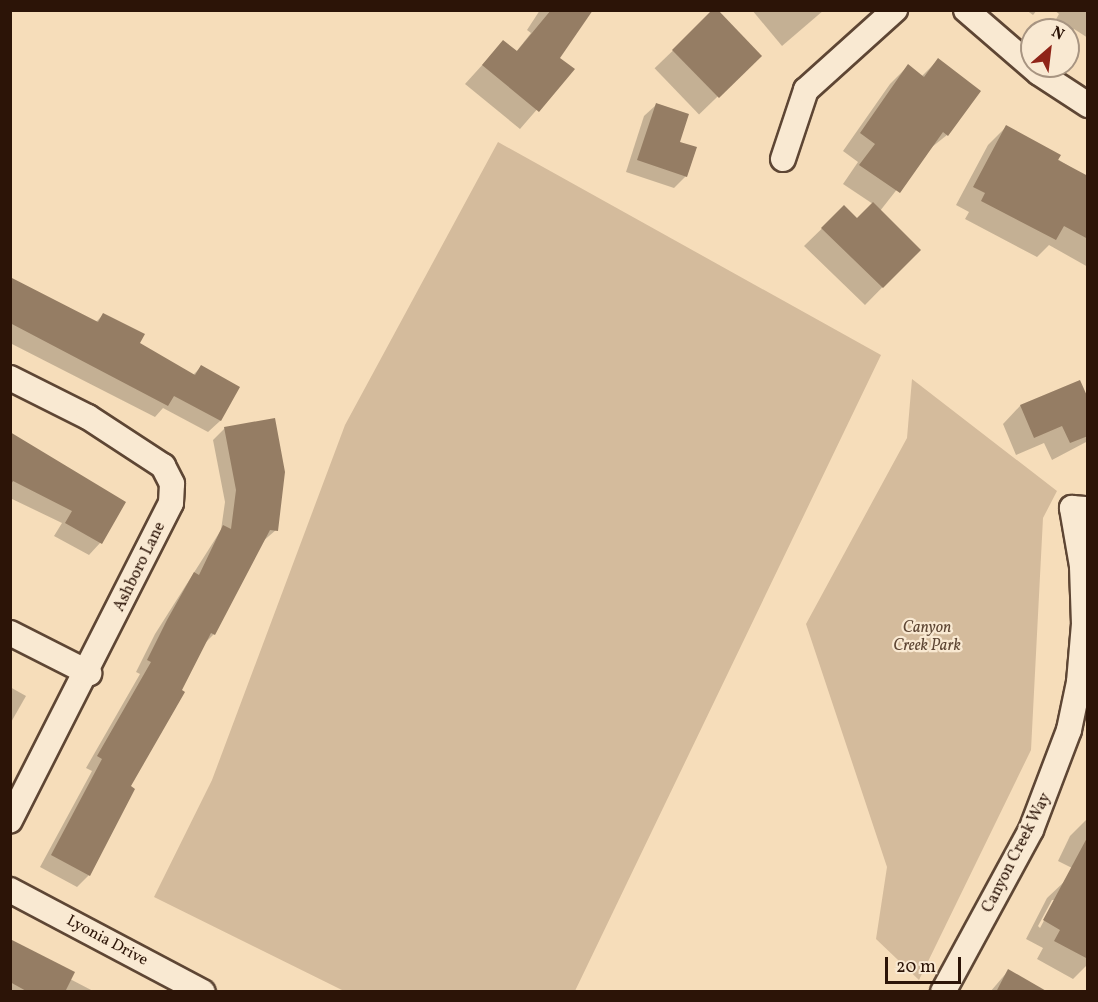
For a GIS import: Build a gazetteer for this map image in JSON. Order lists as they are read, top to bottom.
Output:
{
  "streets": {
    "street": ["Ashboro Lane", "Canyon Creek Way", "Lyonia Drive"]
  },
  "parks": ["Canyon Creek Park"],
  "scale_bar": "20 m",
  "north": "top right"
}
